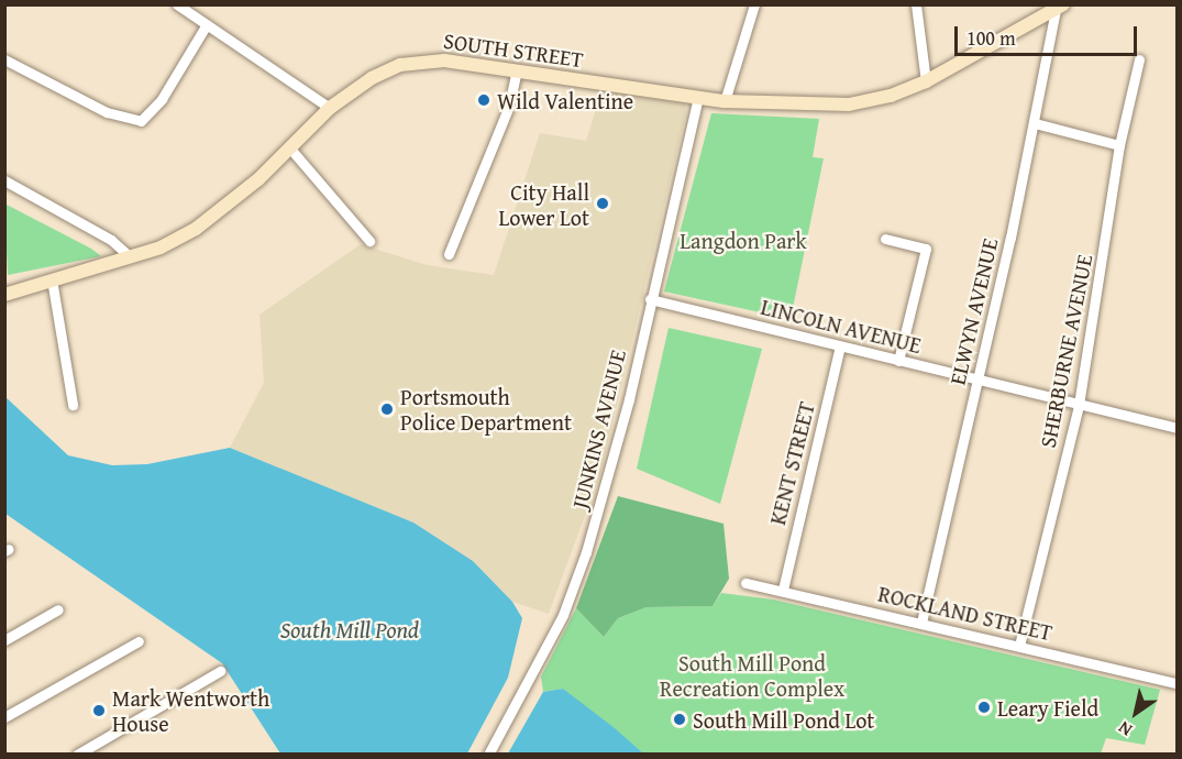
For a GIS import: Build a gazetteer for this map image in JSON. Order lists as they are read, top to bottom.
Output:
{
  "streets": {
    "street": [
      "SOUTH STREET",
      "ELWYN AVENUE",
      "LINCOLN AVENUE",
      "SHERBURNE AVENUE",
      "JUNKINS AVENUE",
      "KENT STREET",
      "ROCKLAND STREET"
    ]
  },
  "crossings": [
    ["SOUTH STREET", "ELWYN AVENUE"],
    ["SOUTH STREET", "JUNKINS AVENUE"],
    ["ELWYN AVENUE", "LINCOLN AVENUE"],
    ["ELWYN AVENUE", "ROCKLAND STREET"],
    ["LINCOLN AVENUE", "SHERBURNE AVENUE"],
    ["LINCOLN AVENUE", "JUNKINS AVENUE"],
    ["LINCOLN AVENUE", "KENT STREET"],
    ["SHERBURNE AVENUE", "ROCKLAND STREET"],
    ["KENT STREET", "ROCKLAND STREET"]
  ],
  "water": ["South Mill Pond"],
  "parks": ["Langdon Park", "South Mill Pond Recreation Complex"],
  "places": [
    "Wild Valentine",
    "City Hall Lower Lot",
    "Portsmouth Police Department",
    "Leary Field",
    "Mark Wentworth House",
    "South Mill Pond Lot"
  ],
  "scale_bar": "100 m",
  "north": "bottom left"
}
